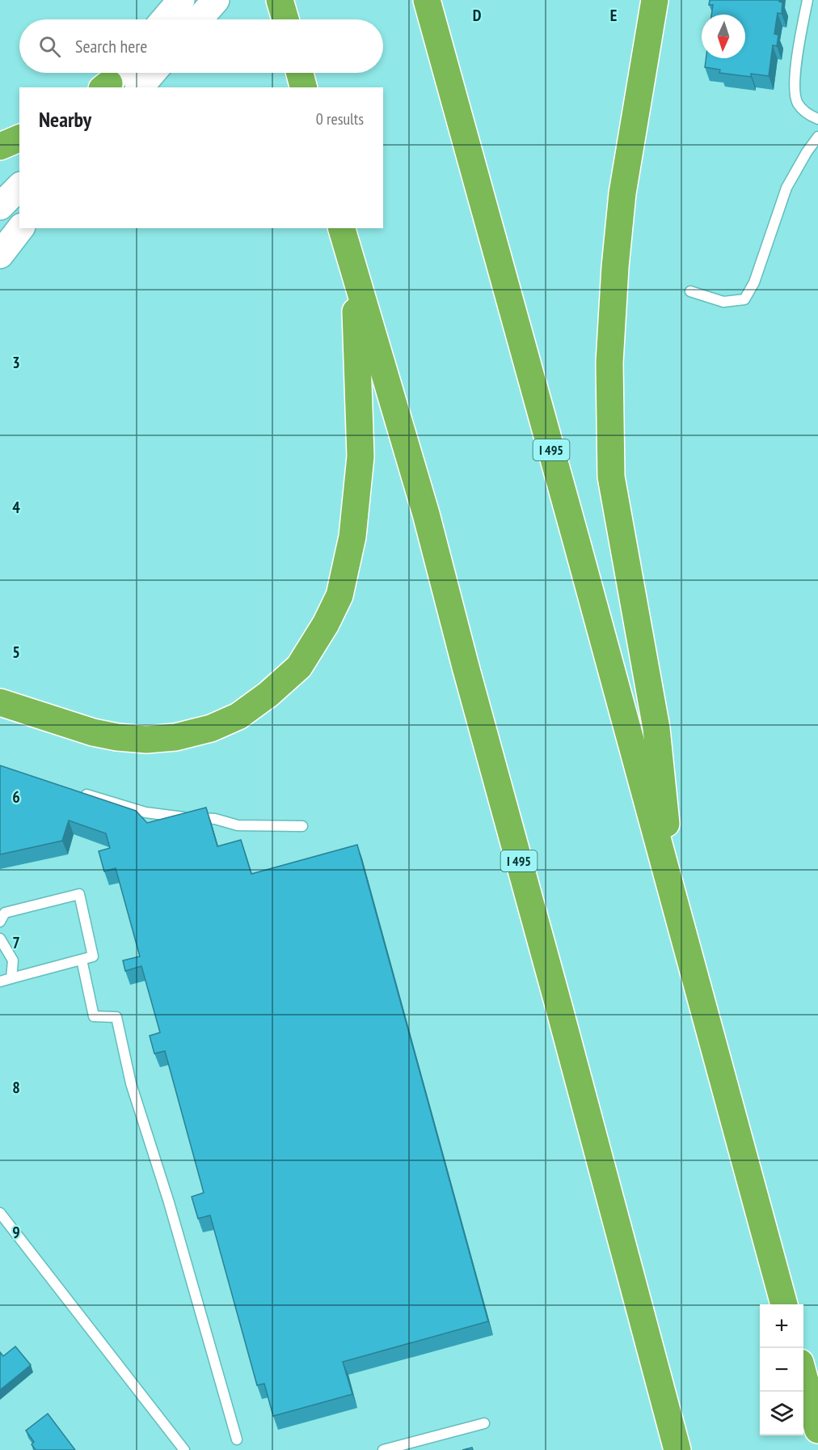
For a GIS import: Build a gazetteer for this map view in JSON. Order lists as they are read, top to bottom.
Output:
{
  "streets": {
    "highway": ["I 495"]
  },
  "north": "bottom",
  "page": {
    "search": "Search here",
    "heading": ["Nearby", "0 results"],
    "map_buttons": ["+", "−"]
  },
  "grid": {
    "columns": ["D", "E"],
    "rows": [
      "3",
      "4",
      "5",
      "6",
      "7",
      "8",
      "9"
    ]
  }
}
